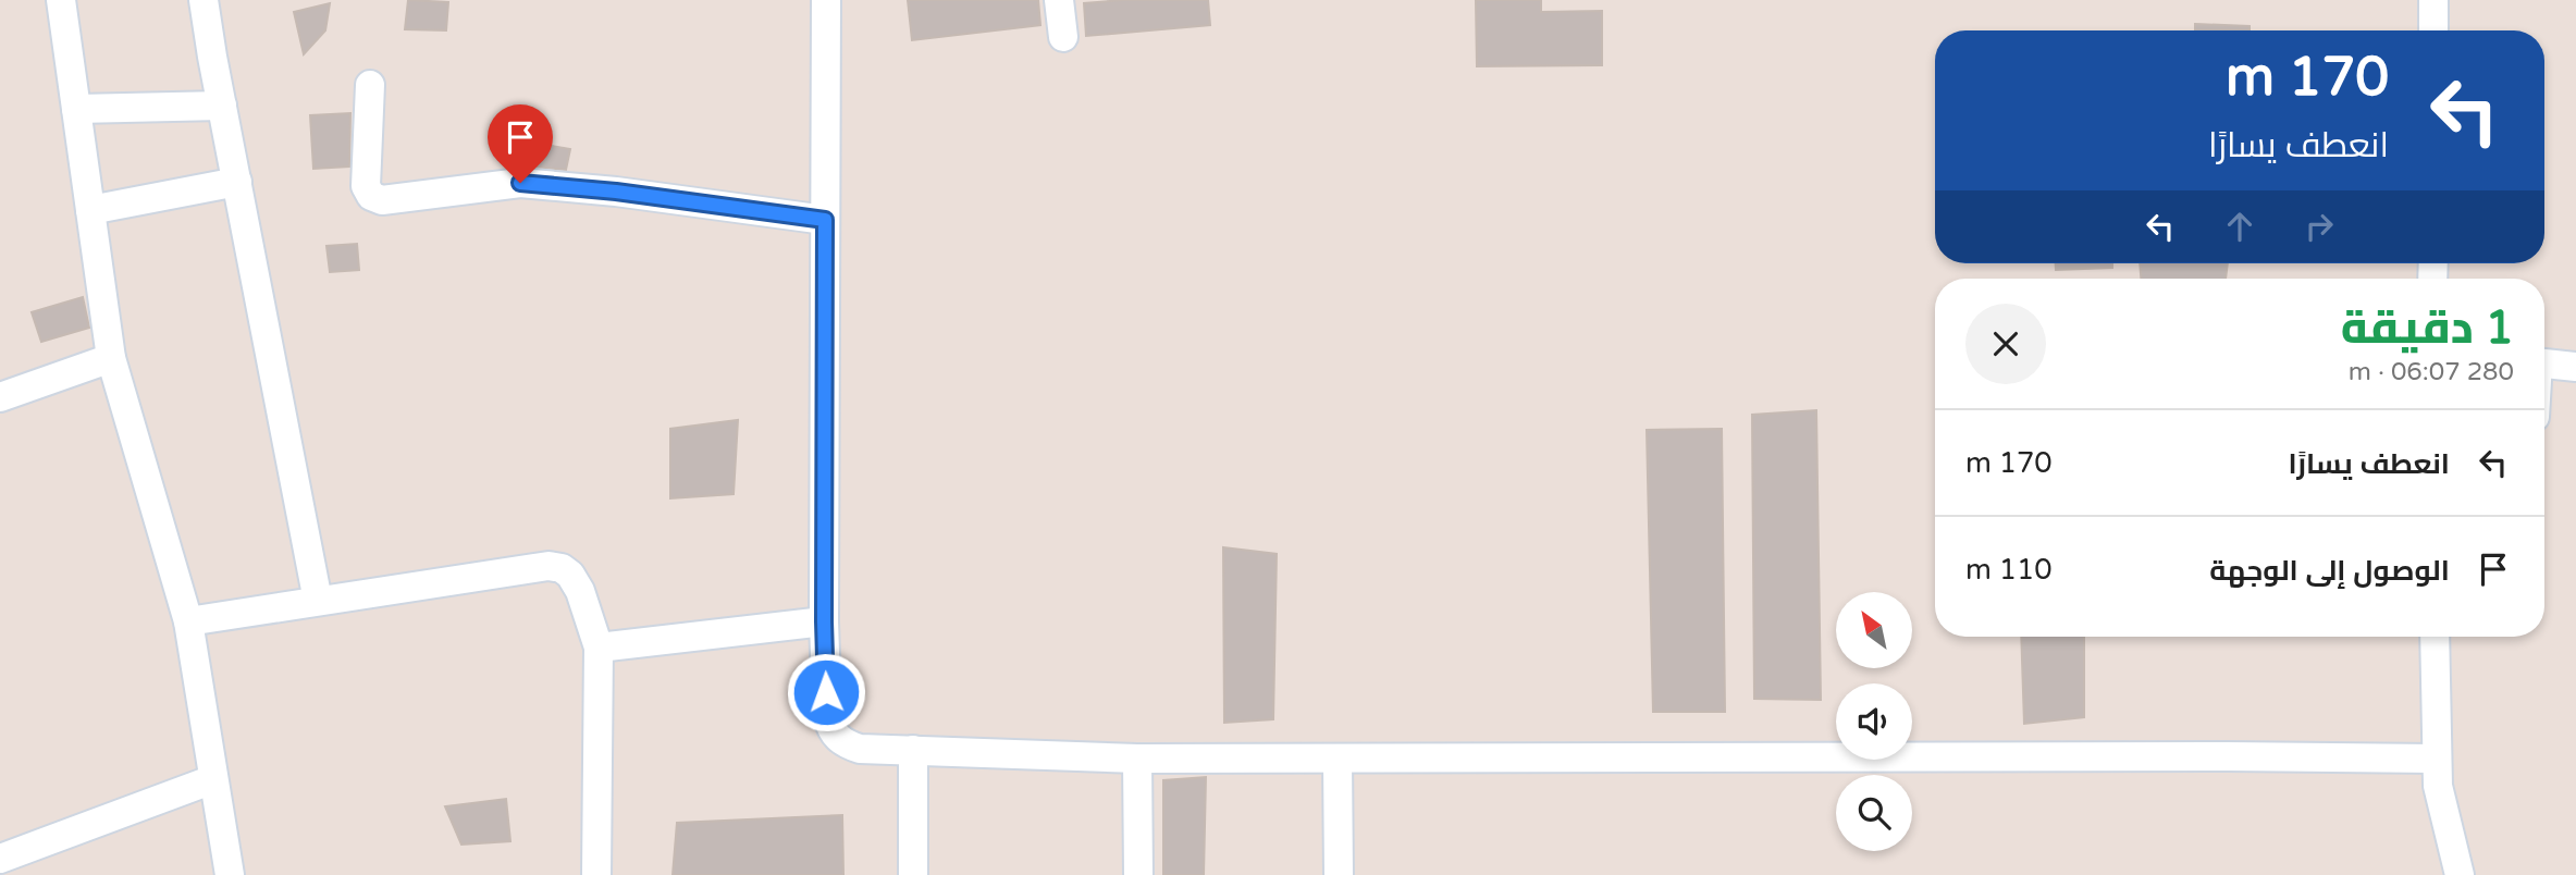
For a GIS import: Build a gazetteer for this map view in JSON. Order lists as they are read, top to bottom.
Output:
{
  "north": "top left",
  "page": {
    "turn": ["170 m", "انعطف يسارًا"],
    "heading": ["1 دقيقة", "280 m · 06:07"],
    "list": [
      {
        "name": "انعطف يسارًا",
        "value": "170 m"
      },
      {
        "name": "الوصول إلى الوجهة",
        "value": "110 m"
      }
    ]
  }
}
